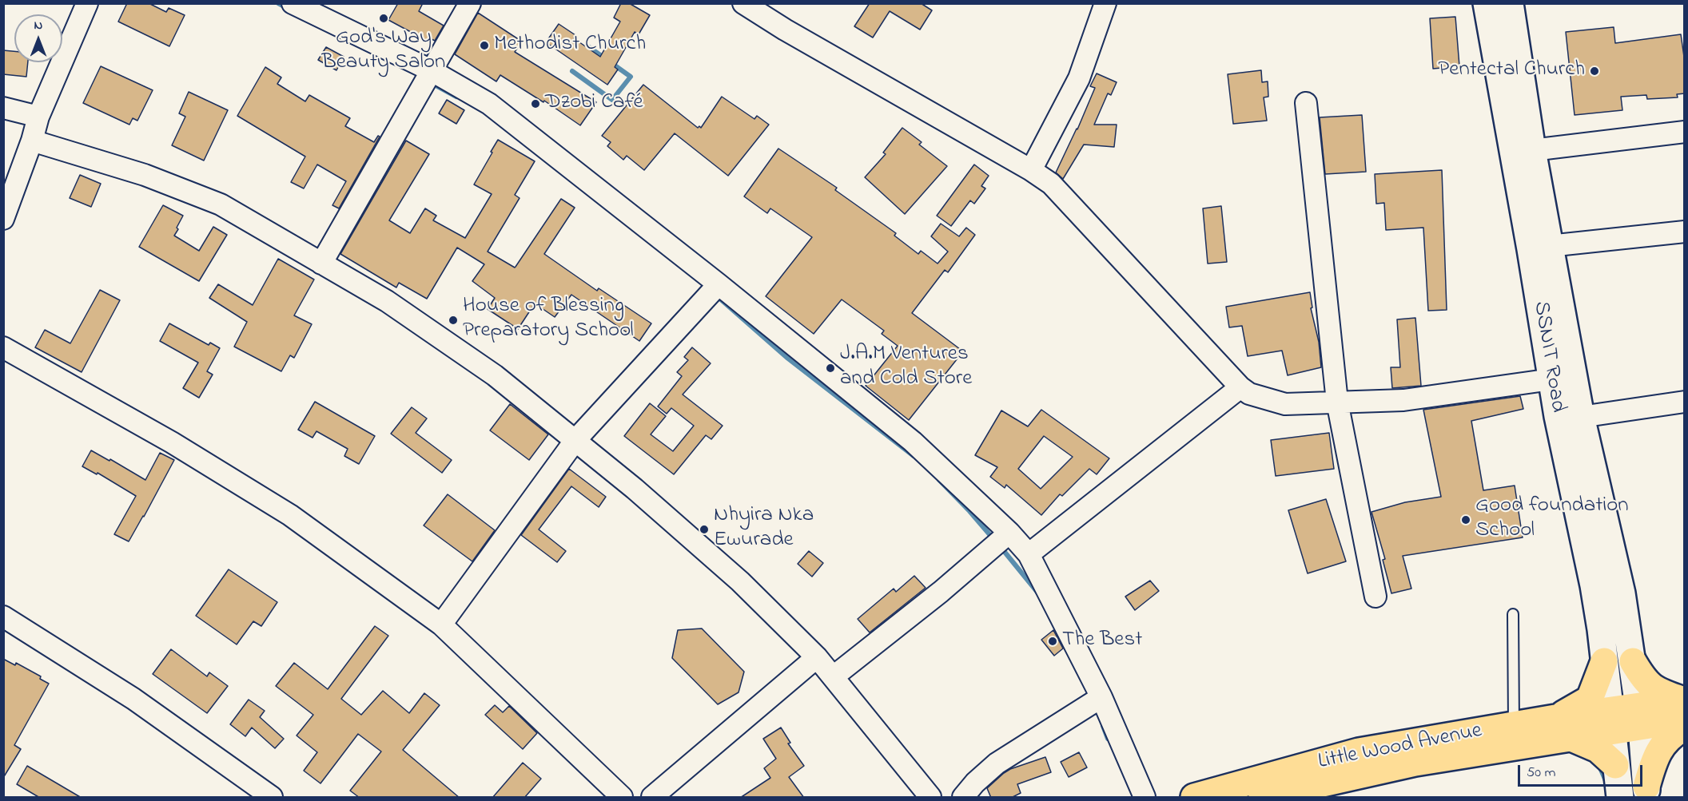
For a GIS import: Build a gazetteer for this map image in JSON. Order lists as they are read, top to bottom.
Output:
{
  "streets": {
    "highway": ["Little Wood Avenue"],
    "street": ["SSNIT Road"]
  },
  "crossings": [
    ["SSNIT Road", "Little Wood Avenue"]
  ],
  "places": [
    "God's Way Beauty Salon",
    "Methodist Church",
    "Pentectal Church",
    "Dzobi Café",
    "House of Blessing Preparatory School",
    "J.A.M Ventures and Cold Store",
    "Good foundation School",
    "Nhyira Nka Ewurade",
    "The Best"
  ],
  "scale_bar": "50 m",
  "north": "top"
}
